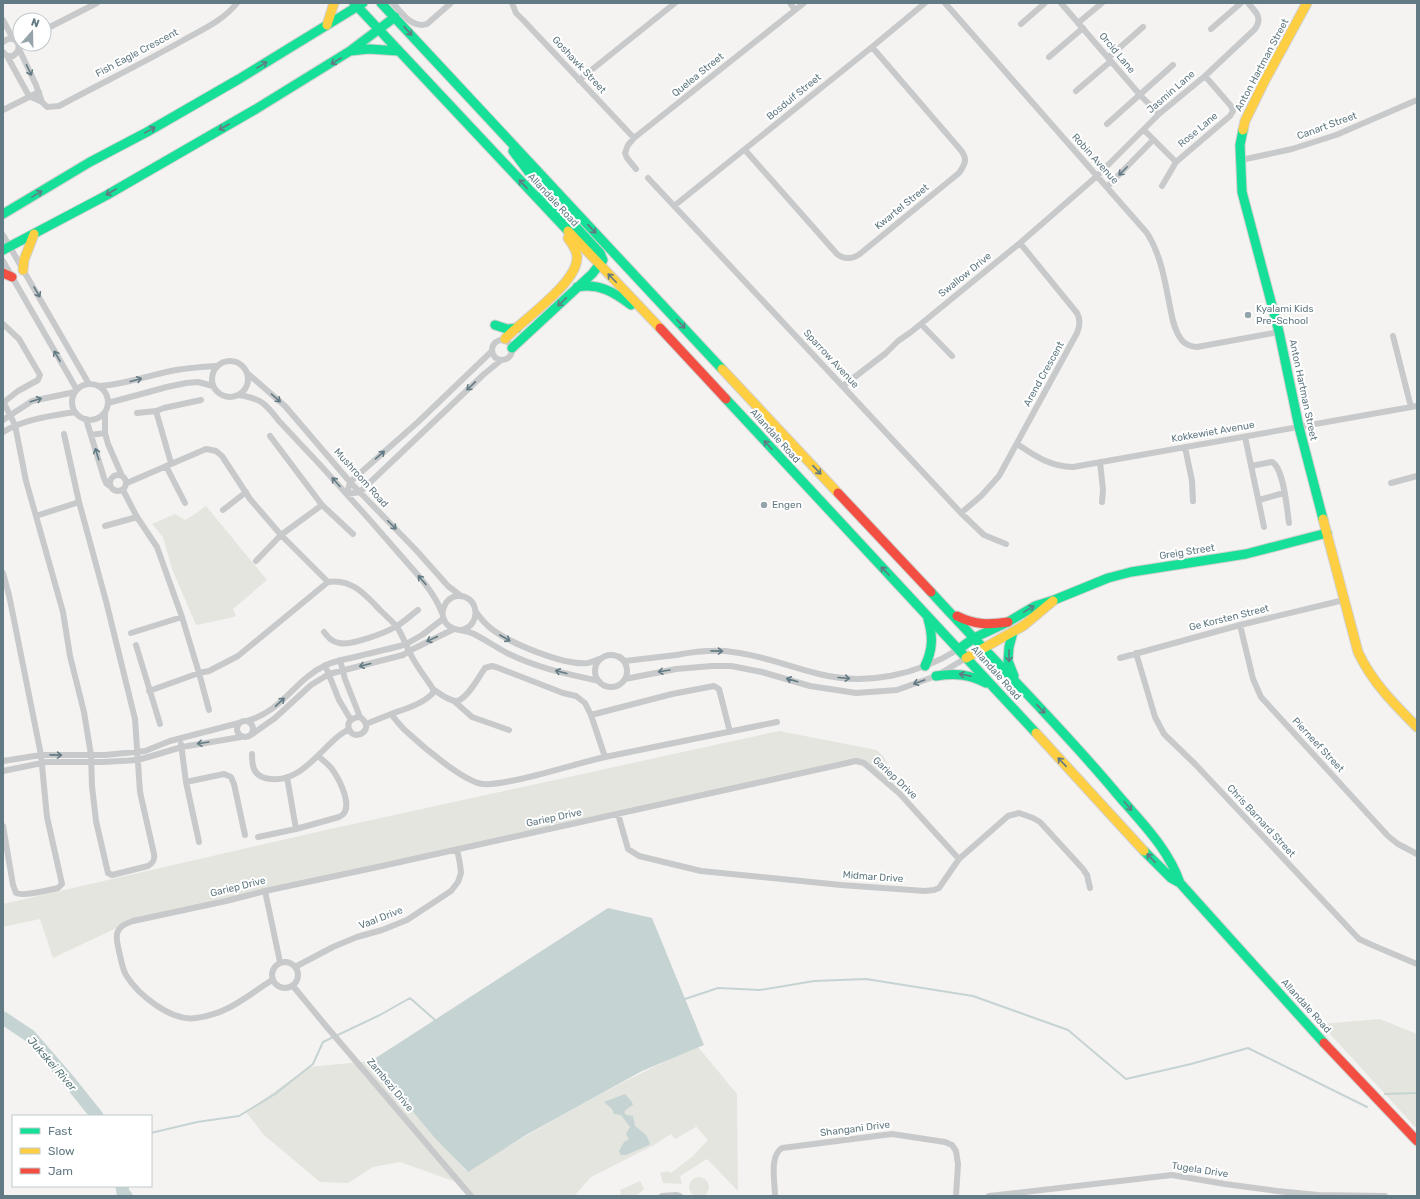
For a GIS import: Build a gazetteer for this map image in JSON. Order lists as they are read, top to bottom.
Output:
{
  "streets": {
    "main road": ["Anton Hartman Street", "Allandale Road", "Greig Street"],
    "street": [
      "Fish Eagle Crescent",
      "Orcid Lane",
      "Goshawk Street",
      "Quelea Street",
      "Jasmin Lane",
      "Bosduif Street",
      "Canart Street",
      "Rose Lane",
      "Robin Avenue",
      "Kwartel Street",
      "Swallow Drive",
      "Sparrow Avenue",
      "Arend Crescent",
      "Kokkewiet Avenue",
      "Mushroom Road",
      "Ge Korsten Street",
      "Pierneef Street",
      "Gariep Drive",
      "Chris Barnard Street",
      "Midmar Drive",
      "Vaal Drive",
      "Zambezi Drive",
      "Shangani Drive",
      "Tugela Drive"
    ]
  },
  "crossings": [
    ["Orcid Lane", "Jasmin Lane"],
    ["Goshawk Street", "Quelea Street"],
    ["Anton Hartman Street", "Canart Street"],
    ["Anton Hartman Street", "Robin Avenue"],
    ["Anton Hartman Street", "Kokkewiet Avenue"],
    ["Anton Hartman Street", "Greig Street"],
    ["Anton Hartman Street", "Ge Korsten Street"],
    ["Jasmin Lane", "Rose Lane"],
    ["Jasmin Lane", "Robin Avenue"],
    ["Jasmin Lane", "Swallow Drive"],
    ["Bosduif Street", "Kwartel Street"],
    ["Bosduif Street", "Sparrow Avenue"],
    ["Robin Avenue", "Swallow Drive"],
    ["Allandale Road", "Greig Street"],
    ["Swallow Drive", "Sparrow Avenue"],
    ["Swallow Drive", "Arend Crescent"],
    ["Sparrow Avenue", "Arend Crescent"],
    ["Arend Crescent", "Kokkewiet Avenue"],
    ["Ge Korsten Street", "Pierneef Street"],
    ["Ge Korsten Street", "Chris Barnard Street"],
    ["Gariep Drive", "Midmar Drive"],
    ["Gariep Drive", "Vaal Drive"],
    ["Gariep Drive", "Zambezi Drive"],
    ["Vaal Drive", "Zambezi Drive"]
  ],
  "water": ["Jukskei River"],
  "places": ["Kyalami Kids Pre-School", "Engen"],
  "legend": ["Fast", "Slow", "Jam"],
  "north": "top"
}
